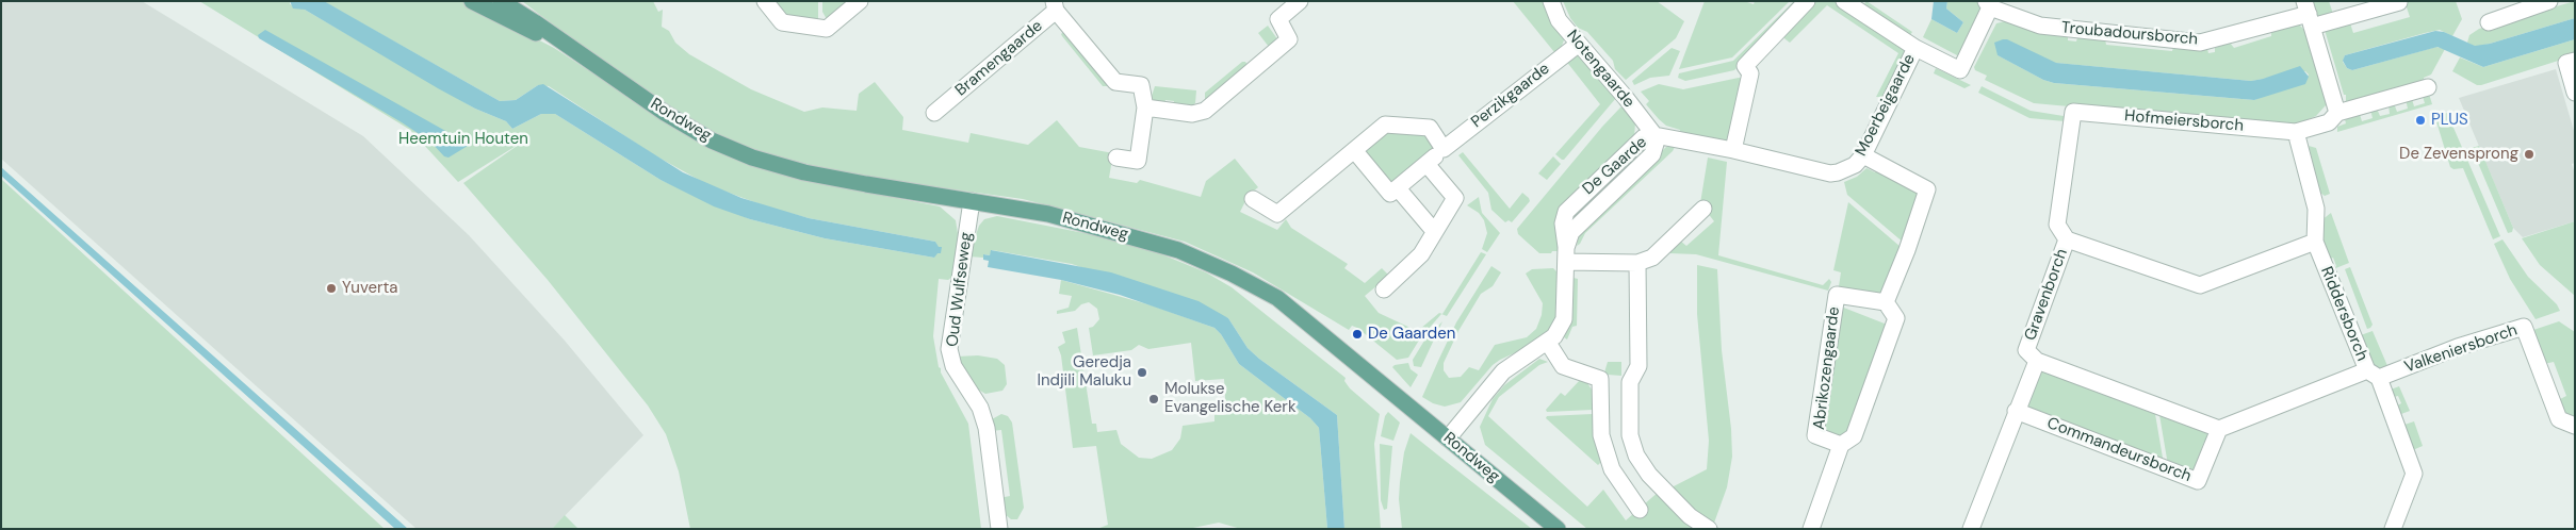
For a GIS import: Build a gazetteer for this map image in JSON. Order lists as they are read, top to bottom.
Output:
{
  "streets": {
    "main road": ["Rondweg"],
    "street": [
      "Troubadoursborch",
      "Bramengaarde",
      "Notengaarde",
      "Perzikgaarde",
      "Moerbeigaarde",
      "Hofmeiersborch",
      "De Gaarde",
      "Oud Wulfseweg",
      "Gravenborch",
      "Riddersborch",
      "Valkeniersborch",
      "Abrikozengaarde",
      "Commandeursborch"
    ]
  },
  "crossings": [
    ["Troubadoursborch", "Moerbeigaarde"],
    ["Notengaarde", "Perzikgaarde"],
    ["Notengaarde", "Moerbeigaarde"],
    ["Notengaarde", "De Gaarde"],
    ["Moerbeigaarde", "De Gaarde"],
    ["Rondweg", "De Gaarde"],
    ["Rondweg", "Oud Wulfseweg"],
    ["Hofmeiersborch", "Gravenborch"],
    ["Hofmeiersborch", "Riddersborch"],
    ["Gravenborch", "Commandeursborch"],
    ["Riddersborch", "Valkeniersborch"]
  ],
  "parks": ["Heemtuin Houten"],
  "places": [
    "PLUS",
    "De Zevensprong",
    "Yuverta",
    "De Gaarden",
    "Geredja Indjili Maluku",
    "Molukse Evangelische Kerk"
  ]
}
